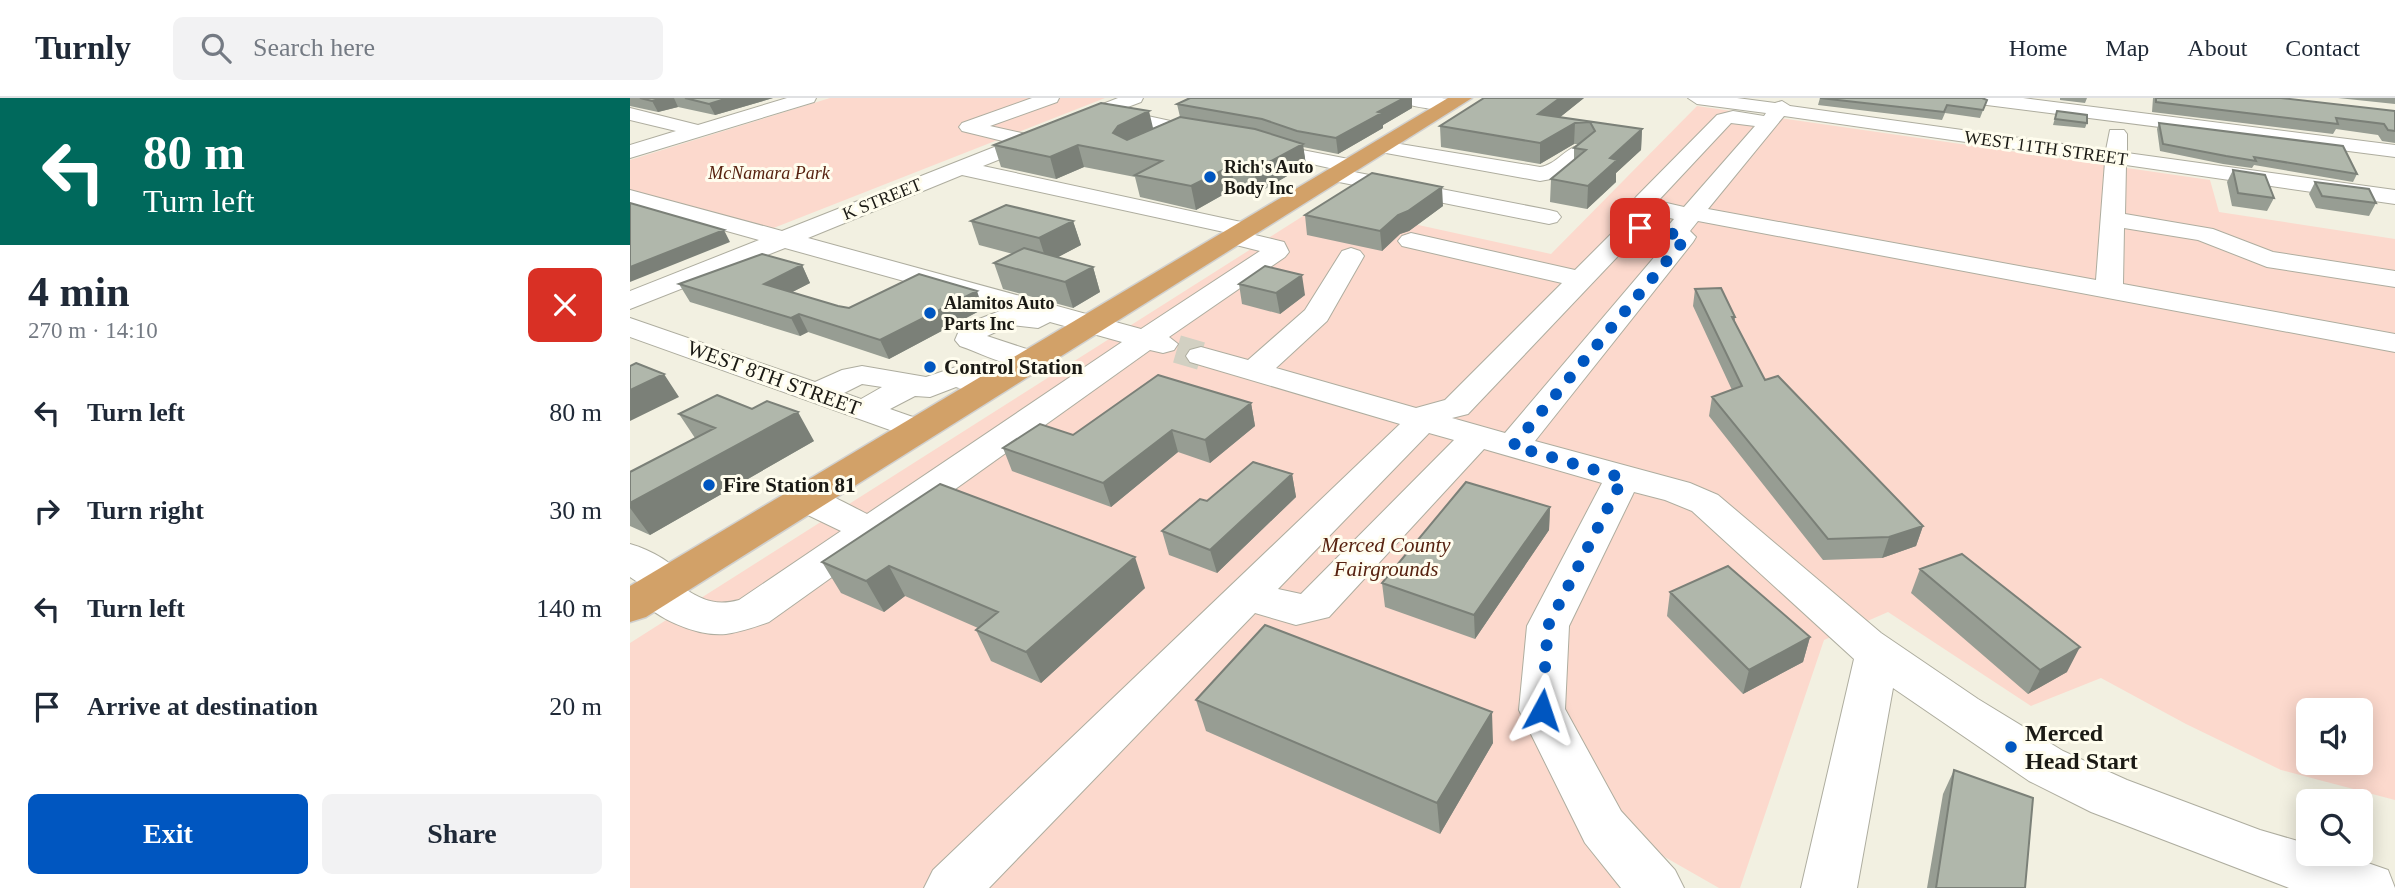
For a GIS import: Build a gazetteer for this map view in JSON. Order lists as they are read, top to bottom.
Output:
{
  "streets": {
    "street": ["WEST 11TH STREET", "K STREET", "WEST 8TH STREET"]
  },
  "parks": ["McNamara Park", "Merced County Fairgrounds"],
  "places": [
    "Rich's Auto Body Inc",
    "Alamitos Auto Parts Inc",
    "Control Station",
    "Fire Station 81",
    "Merced Head Start"
  ],
  "page": {
    "header": "Turnly",
    "search": "Search here",
    "nav": [
      "Home",
      "Map",
      "About",
      "Contact"
    ],
    "turn": ["80 m", "Turn left"],
    "heading": ["4 min", "270 m · 14:10"],
    "list": [
      {
        "name": "Turn left",
        "value": "80 m"
      },
      {
        "name": "Turn right",
        "value": "30 m"
      },
      {
        "name": "Turn left",
        "value": "140 m"
      },
      {
        "name": "Arrive at destination",
        "value": "20 m"
      }
    ],
    "buttons": ["Exit", "Share"]
  }
}
